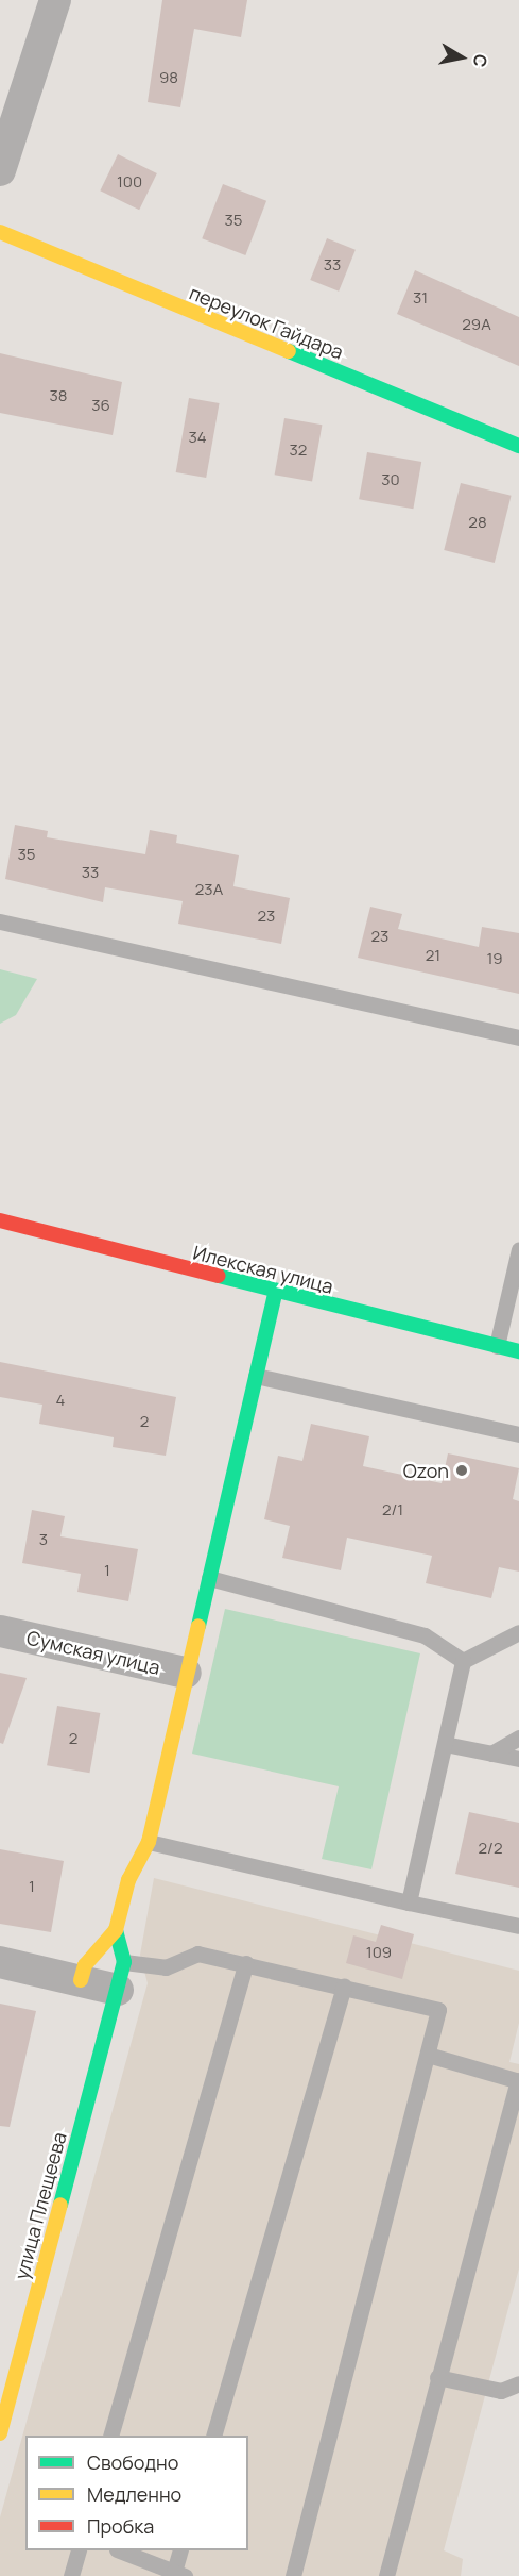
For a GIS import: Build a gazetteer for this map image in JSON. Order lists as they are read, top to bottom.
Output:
{
  "streets": {
    "street": [
      "переулок Гайдара",
      "Илекская улица",
      "Сумская улица",
      "улица Плещеева"
    ]
  },
  "places": ["Ozon"],
  "house_numbers": [
    "98",
    "100",
    "35",
    "33",
    "31",
    "29А",
    "38",
    "36",
    "34",
    "32",
    "30",
    "28",
    "35",
    "33",
    "23А",
    "23",
    "23",
    "21",
    "19",
    "4",
    "2",
    "2/1",
    "3",
    "1",
    "2",
    "2/2",
    "1",
    "109"
  ],
  "legend": ["Свободно", "Медленно", "Пробка"],
  "north": "right"
}
